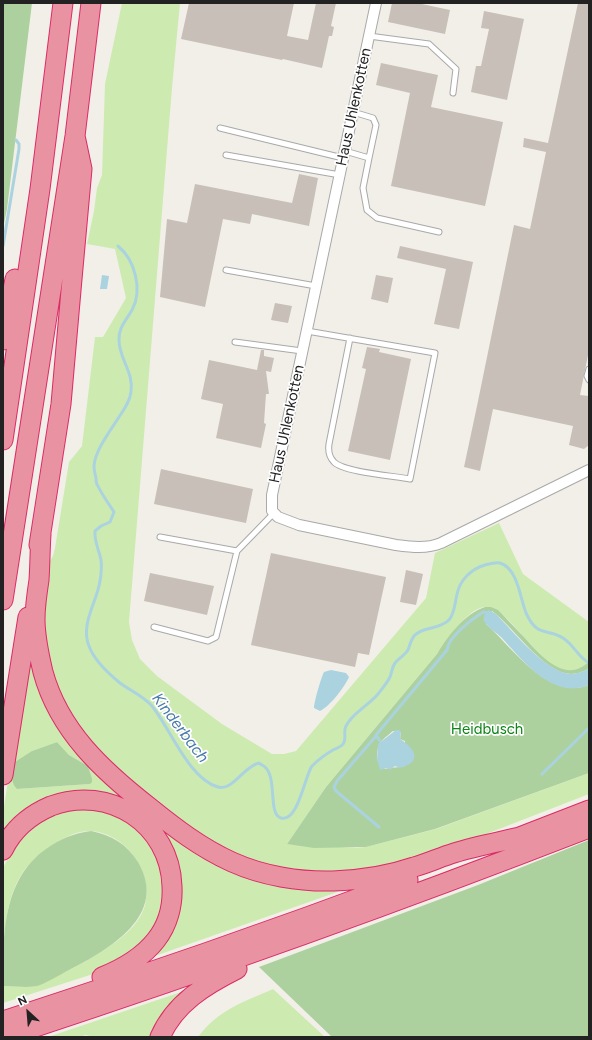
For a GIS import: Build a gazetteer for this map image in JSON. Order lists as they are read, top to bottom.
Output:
{
  "streets": {
    "street": ["Haus Uhlenkotten"]
  },
  "water": ["Kinderbach"],
  "parks": ["Heidbusch"],
  "north": "top left"
}
